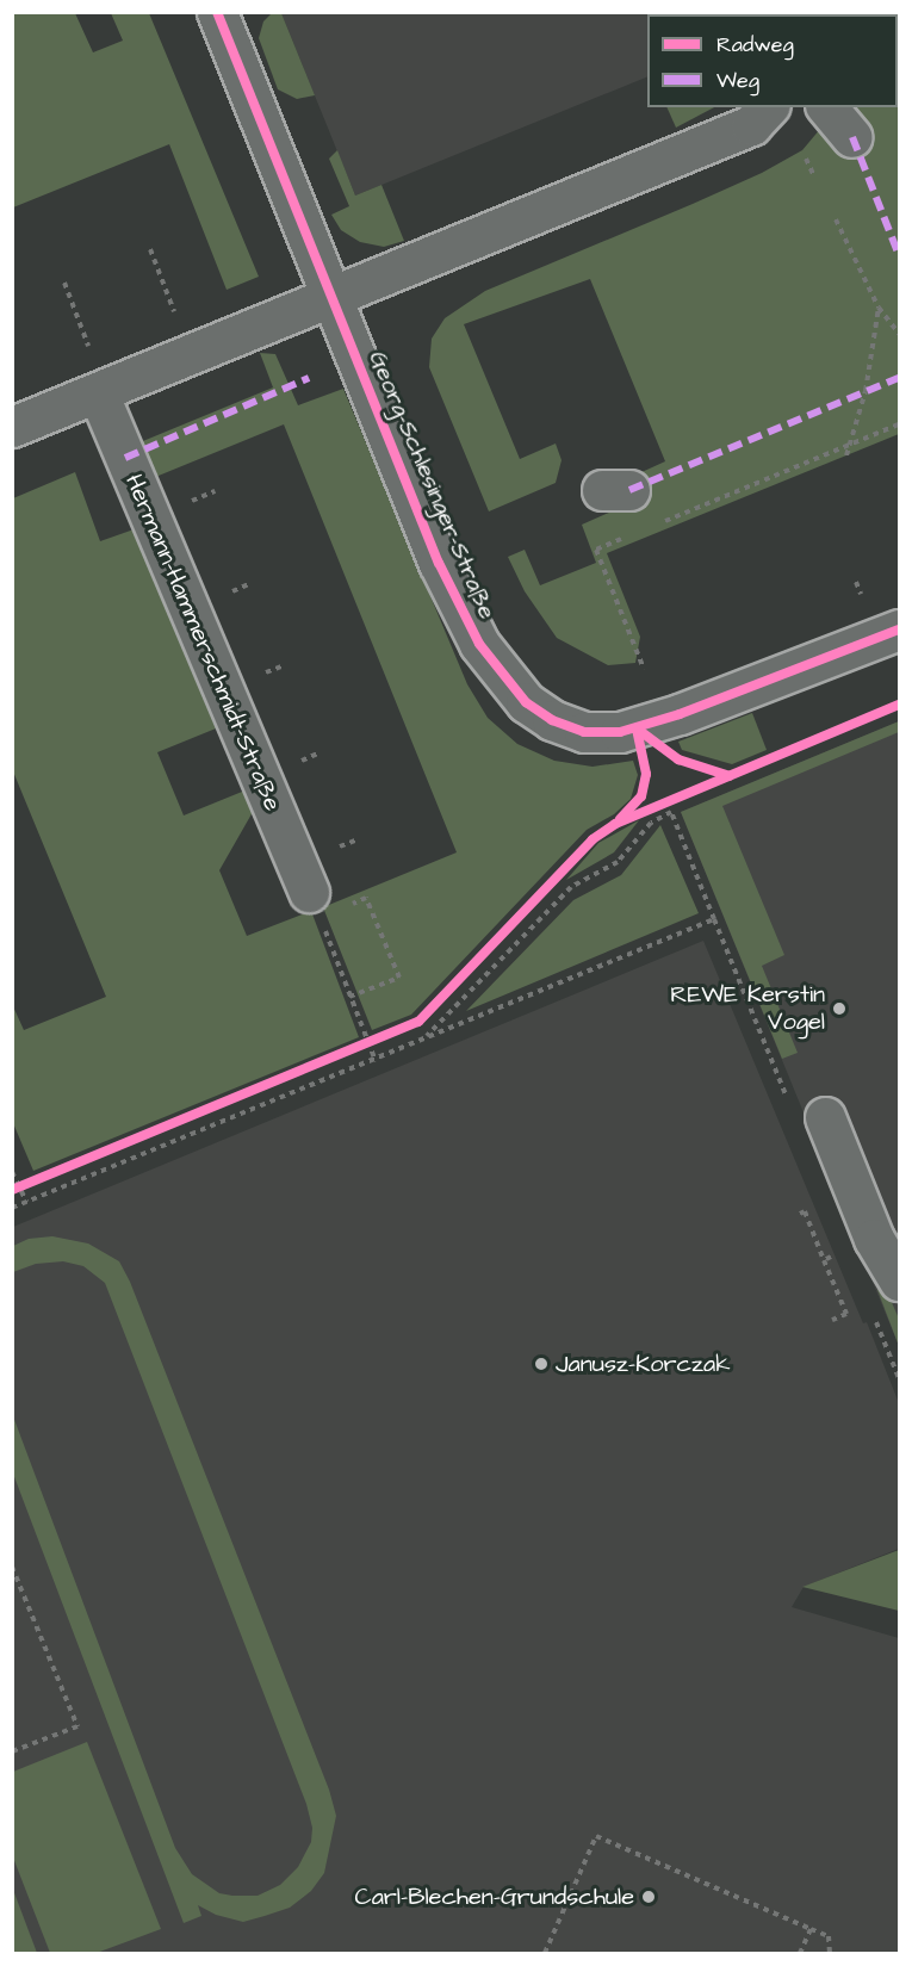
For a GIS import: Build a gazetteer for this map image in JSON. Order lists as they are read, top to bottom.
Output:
{
  "streets": {
    "street": ["Georg-Schlesinger-Straße", "Hermann-Hammerschmidt-Straße"]
  },
  "places": ["REWE Kerstin Vogel", "Janusz-Korczak", "Carl-Blechen-Grundschule"],
  "legend": ["Radweg", "Weg"]
}
